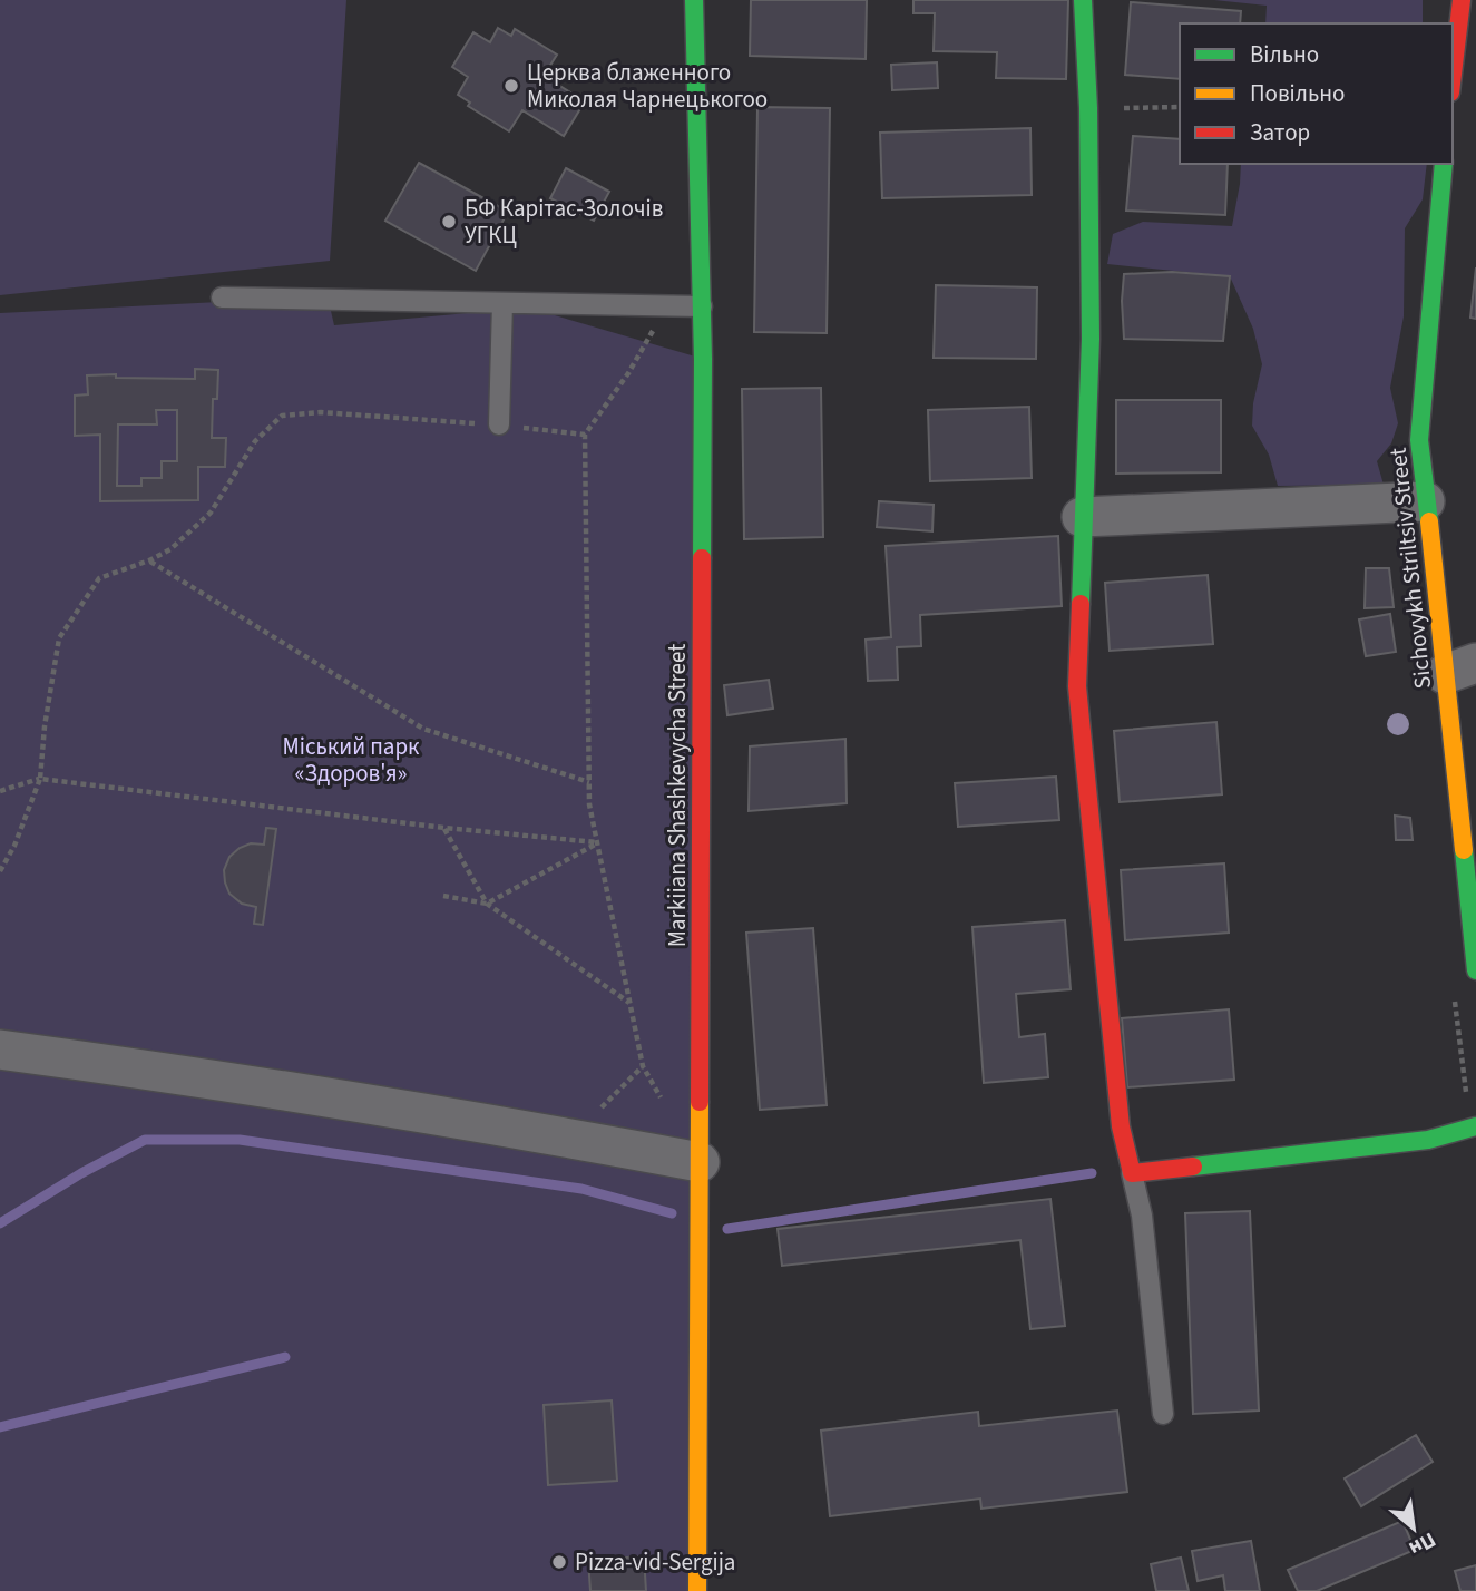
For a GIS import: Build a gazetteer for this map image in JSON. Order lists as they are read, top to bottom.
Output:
{
  "streets": {
    "street": ["Sichovykh Striltsiv Street", "Markiiana Shashkevycha Street"]
  },
  "parks": ["Міський парк «Здоров'я»"],
  "places": ["Церква блаженного Миколая Чарнецькогоо", "БФ Карітас-Золочів УГКЦ", "Pizza-vid-Sergija"],
  "legend": ["Вільно", "Повільно", "Затор"],
  "north": "bottom right"
}
